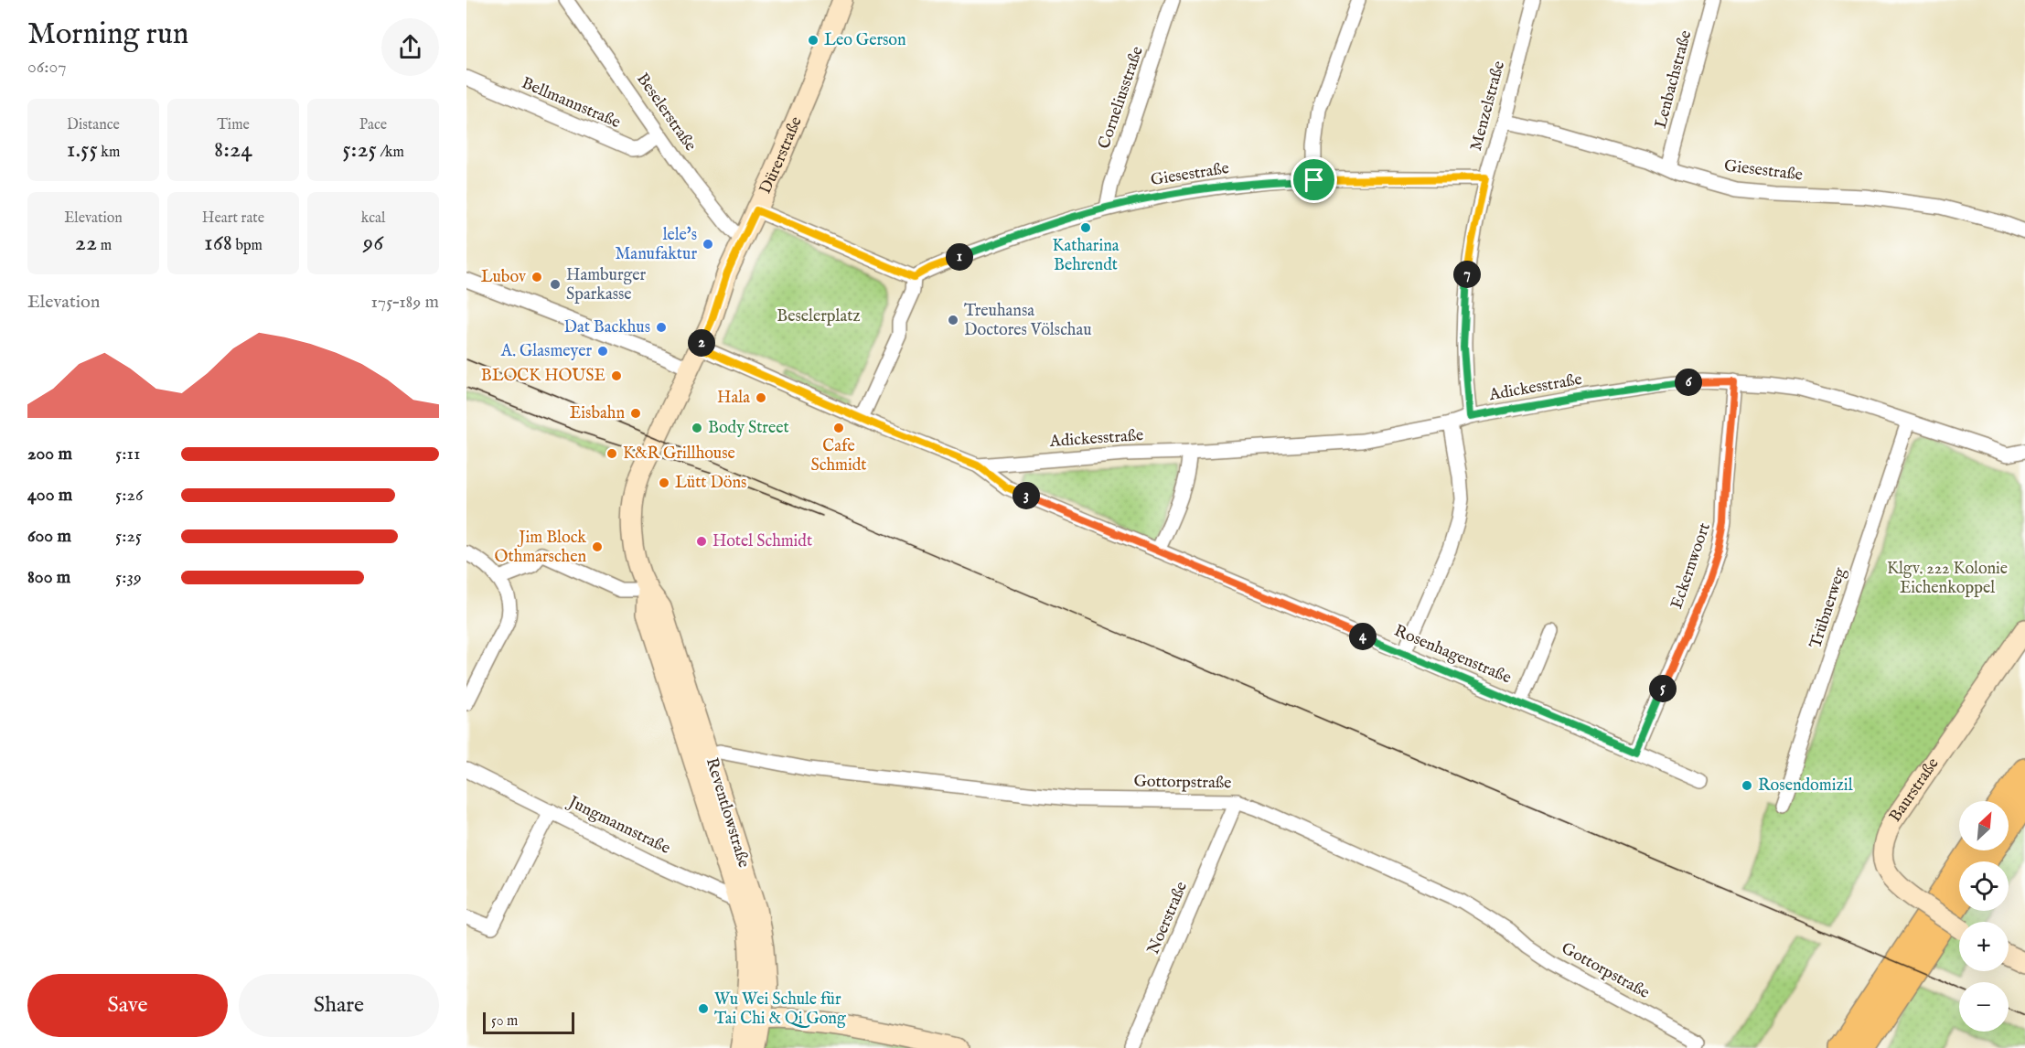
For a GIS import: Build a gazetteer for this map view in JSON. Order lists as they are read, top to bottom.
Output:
{
  "streets": {
    "main road": ["Dürerstraße", "Baurstraße", "Reventlowstraße"],
    "street": [
      "Lenbachstraße",
      "Corneliusstraße",
      "Bellmannstraße",
      "Menzelstraße",
      "Beselerstraße",
      "Giesestraße",
      "Adickesstraße",
      "Eckernwoort",
      "Trübnerweg",
      "Rosenhagenstraße",
      "Gottorpstraße",
      "Jungmannstraße",
      "Noerstraße"
    ]
  },
  "crossings": [
    ["Lenbachstraße", "Giesestraße"],
    ["Corneliusstraße", "Giesestraße"],
    ["Bellmannstraße", "Beselerstraße"],
    ["Menzelstraße", "Giesestraße"],
    ["Menzelstraße", "Adickesstraße"],
    ["Beselerstraße", "Dürerstraße"],
    ["Dürerstraße", "Reventlowstraße"],
    ["Adickesstraße", "Eckernwoort"],
    ["Adickesstraße", "Trübnerweg"],
    ["Adickesstraße", "Rosenhagenstraße"],
    ["Eckernwoort", "Rosenhagenstraße"],
    ["Gottorpstraße", "Reventlowstraße"],
    ["Gottorpstraße", "Noerstraße"],
    ["Reventlowstraße", "Jungmannstraße"]
  ],
  "parks": ["Beselerplatz", "Klgv. 222 Kolonie Eichenkoppel"],
  "places": [
    "Leo Gerson",
    "Katharina Behrendt",
    "lele's Manufaktur",
    "Lubov",
    "Hamburger Sparkasse",
    "Treuhansa Doctores Völschau",
    "Dat Backhus",
    "A. Glasmeyer",
    "BLOCK HOUSE",
    "Hala",
    "Eisbahn",
    "Body Street",
    "Cafe Schmidt",
    "K&R Grillhouse",
    "Lütt Döns",
    "Hotel Schmidt",
    "Jim Block Othmarschen",
    "Rosendomizil",
    "Wu Wei Schule für Tai Chi & Qi Gong"
  ],
  "scale_bar": "50 m",
  "north": "top right",
  "page": {
    "heading": ["Morning run", "06:07"],
    "stats": [
      ["Distance", "1.55 km"],
      ["Time", "8:24"],
      ["Pace", "5:25 /km"],
      ["Elevation", "22 m"],
      ["Heart rate", "168 bpm"],
      ["kcal", "96"]
    ],
    "pins": [
      "1",
      "7",
      "2",
      "6",
      "3",
      "4",
      "5"
    ],
    "chart": ["Elevation", "175–189 m"],
    "list": [
      {
        "name": "200 m",
        "note": "5:11"
      },
      {
        "name": "400 m",
        "note": "5:26"
      },
      {
        "name": "600 m",
        "note": "5:25"
      },
      {
        "name": "800 m",
        "note": "5:39"
      }
    ],
    "map_buttons": ["+", "−"],
    "buttons": ["Save", "Share"],
    "scale": "50 m"
  }
}
